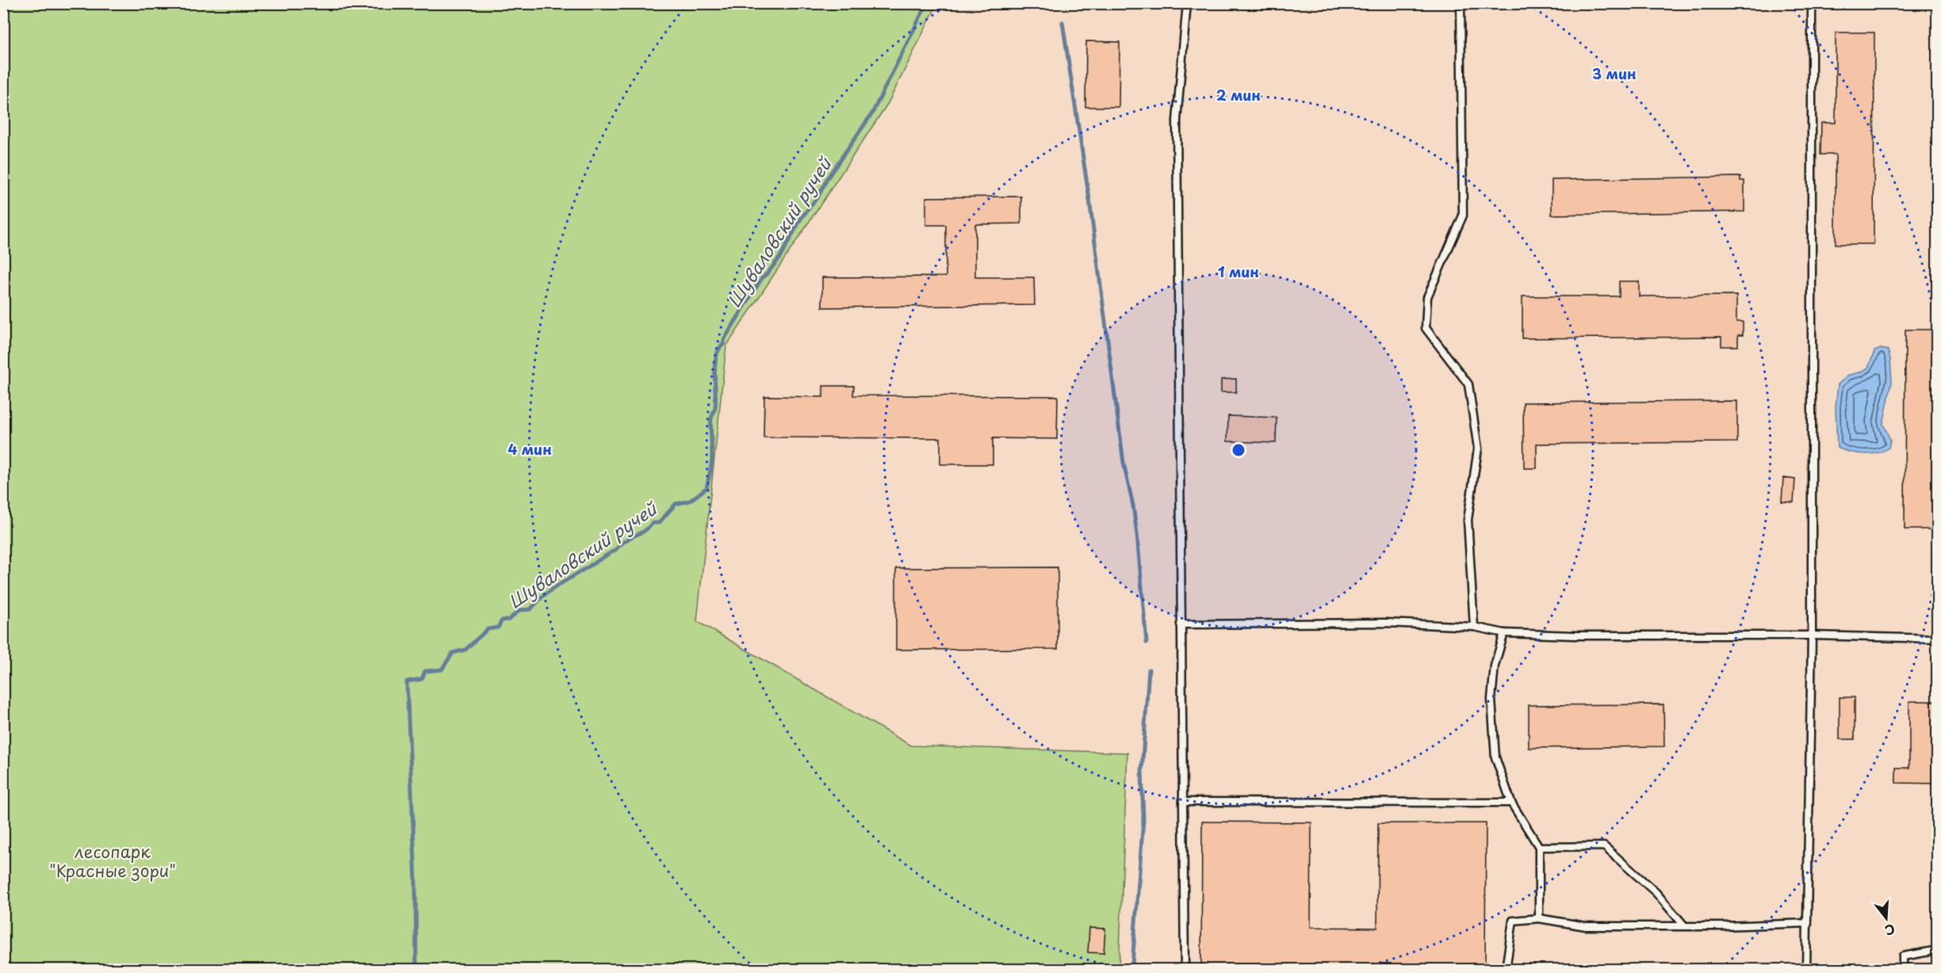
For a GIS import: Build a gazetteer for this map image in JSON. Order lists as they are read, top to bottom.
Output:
{
  "water": ["Шуваловский ручей"],
  "parks": ["лесопарк \"Красные зори\""],
  "north": "bottom",
  "rings": [
    "3 мин",
    "2 мин",
    "1 мин",
    "4 мин"
  ]
}
